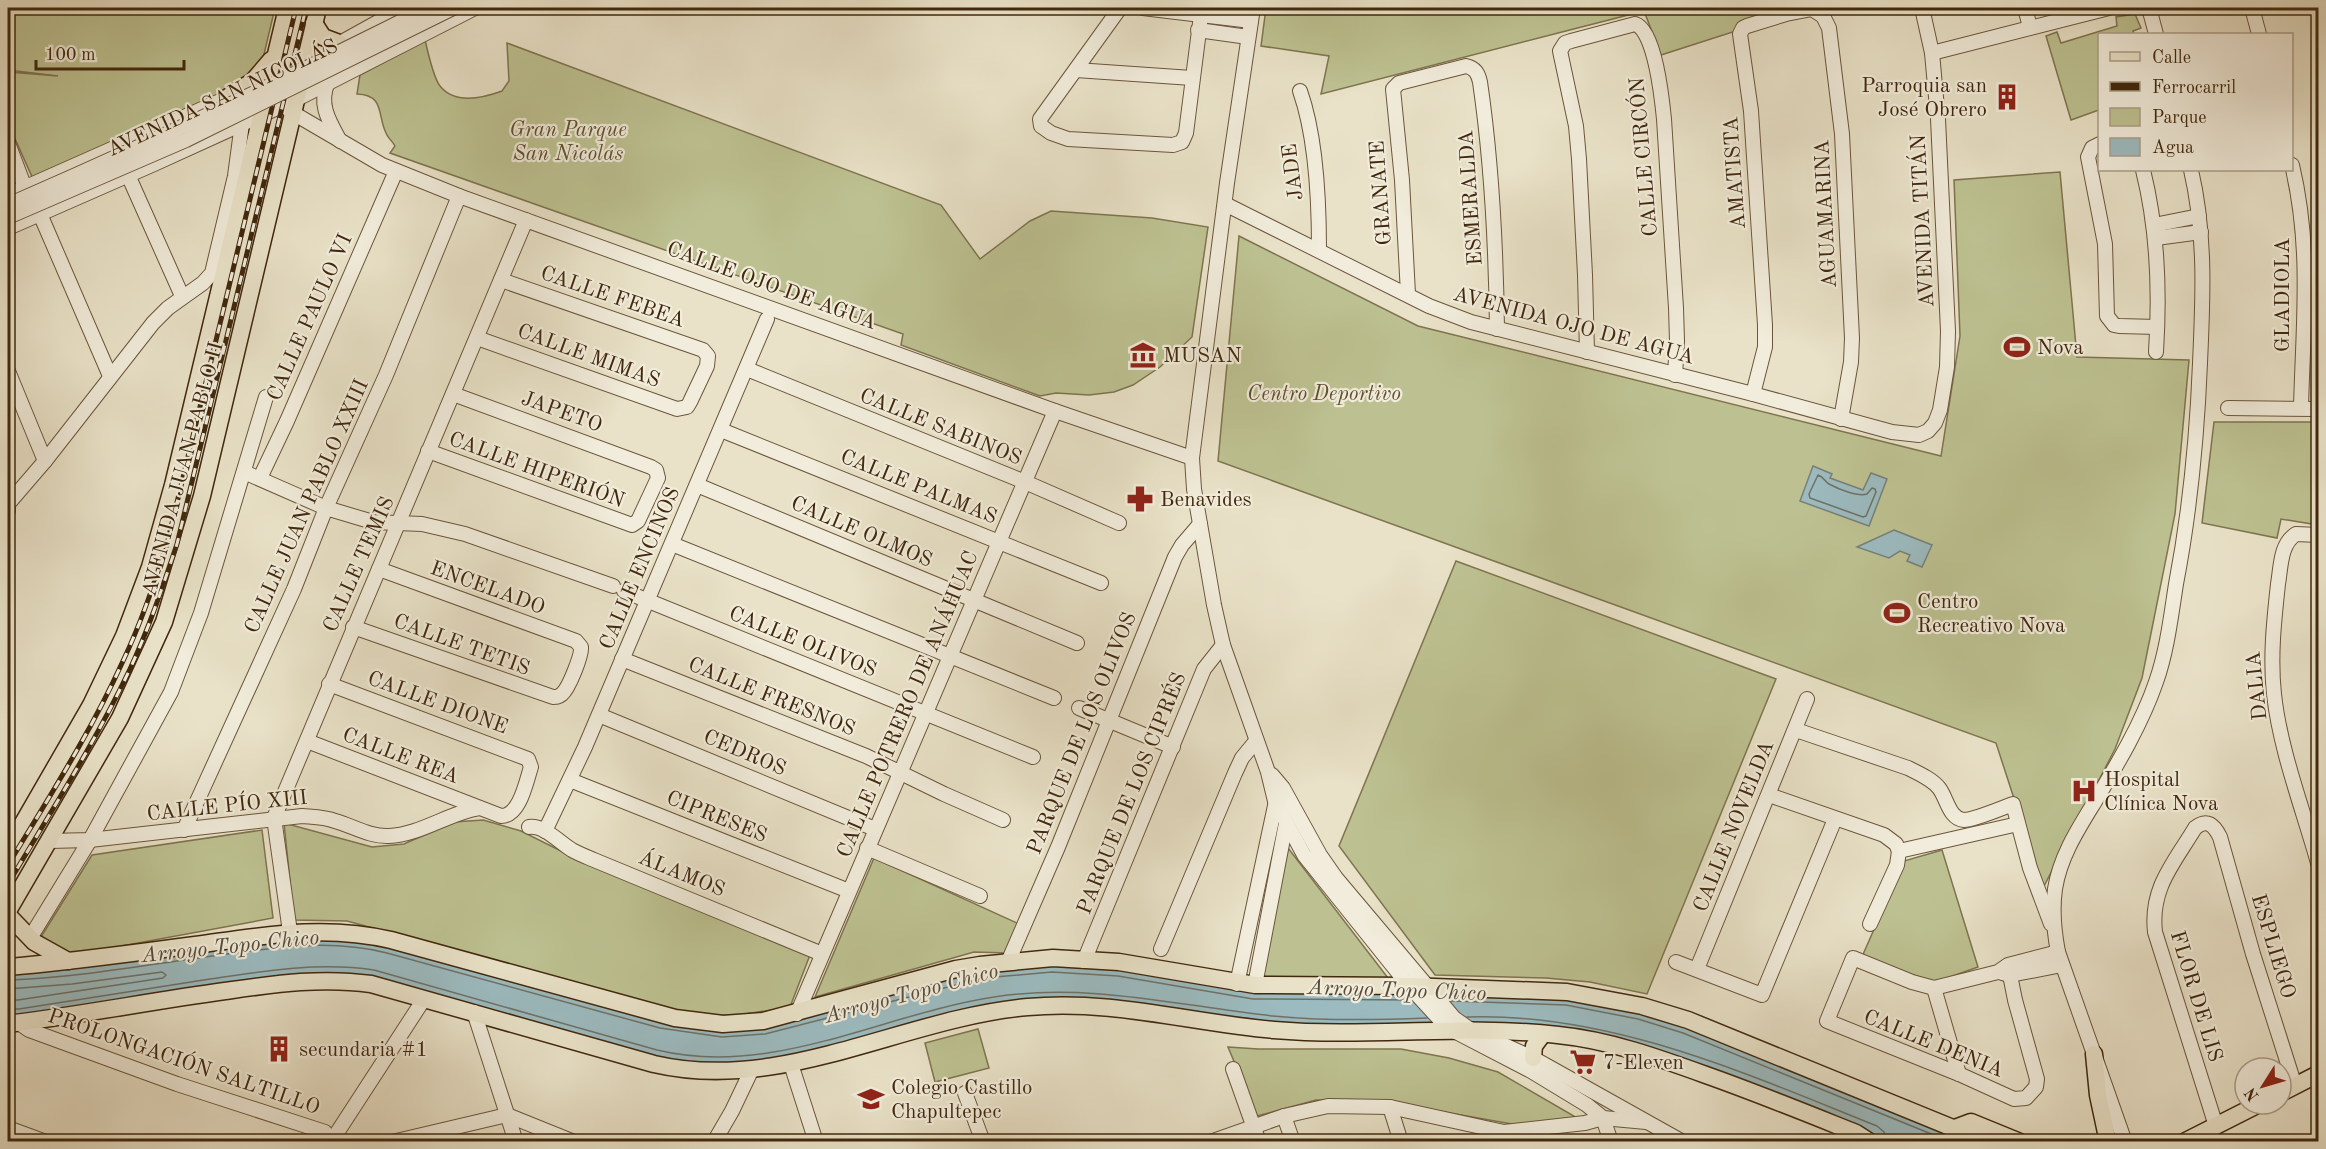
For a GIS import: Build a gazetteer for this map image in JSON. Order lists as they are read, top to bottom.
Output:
{
  "streets": {
    "main road": ["AVENIDA JUAN PABLO II"],
    "street": [
      "AVENIDA SAN NICOLÁS",
      "CALLE CIRCÓN",
      "JADE",
      "AMATISTA",
      "GRANATE",
      "ESMERALDA",
      "AGUAMARINA",
      "AVENIDA TITÁN",
      "CALLE OJO DE AGUA",
      "GLADIOLA",
      "CALLE FEBEA",
      "CALLE PAULO VI",
      "AVENIDA OJO DE AGUA",
      "CALLE MIMAS",
      "JAPETO",
      "CALLE SABINOS",
      "CALLE HIPERIÓN",
      "CALLE PALMAS",
      "CALLE JUAN PABLO XXIII",
      "CALLE OLMOS",
      "CALLE TEMIS",
      "CALLE ENCINOS",
      "ENCELADO",
      "CALLE OLIVOS",
      "CALLE TETIS",
      "DALIA",
      "CALLE FRESNOS",
      "CALLE DIONE",
      "CALLE POTRERO DE ANÁHUAC",
      "PARQUE DE LOS OLIVOS",
      "CEDROS",
      "CALLE REA",
      "PARQUE DE LOS CIPRÉS",
      "CALLE PÍO XIII",
      "CIPRESES",
      "CALLE NOVELDA",
      "ÁLAMOS",
      "ESPLIEGO",
      "FLOR DE LIS",
      "CALLE DENIA",
      "PROLONGACIÓN SALTILLO"
    ]
  },
  "crossings": [
    ["CALLE CIRCÓN", "AVENIDA OJO DE AGUA"],
    ["JADE", "AVENIDA OJO DE AGUA"],
    ["AMATISTA", "AGUAMARINA"],
    ["AMATISTA", "AVENIDA OJO DE AGUA"],
    ["GRANATE", "ESMERALDA"],
    ["GRANATE", "AVENIDA OJO DE AGUA"],
    ["ESMERALDA", "AVENIDA OJO DE AGUA"],
    ["AGUAMARINA", "AVENIDA OJO DE AGUA"],
    ["AVENIDA TITÁN", "AVENIDA OJO DE AGUA"],
    ["CALLE OJO DE AGUA", "CALLE PAULO VI"],
    ["CALLE OJO DE AGUA", "AVENIDA JUAN PABLO II"],
    ["CALLE OJO DE AGUA", "CALLE JUAN PABLO XXIII"],
    ["CALLE OJO DE AGUA", "CALLE TEMIS"],
    ["CALLE OJO DE AGUA", "CALLE POTRERO DE ANÁHUAC"],
    ["CALLE FEBEA", "CALLE MIMAS"],
    ["CALLE FEBEA", "CALLE TEMIS"],
    ["CALLE PAULO VI", "CALLE OLIVOS"],
    ["CALLE MIMAS", "CALLE TEMIS"],
    ["JAPETO", "CALLE HIPERIÓN"],
    ["JAPETO", "CALLE TEMIS"],
    ["CALLE SABINOS", "CALLE ENCINOS"],
    ["CALLE SABINOS", "CALLE POTRERO DE ANÁHUAC"],
    ["AVENIDA JUAN PABLO II", "CALLE PÍO XIII"],
    ["CALLE HIPERIÓN", "CALLE TEMIS"],
    ["CALLE PALMAS", "CALLE ENCINOS"],
    ["CALLE PALMAS", "CALLE POTRERO DE ANÁHUAC"],
    ["CALLE JUAN PABLO XXIII", "CALLE OLIVOS"],
    ["CALLE JUAN PABLO XXIII", "CALLE PÍO XIII"],
    ["CALLE OLMOS", "CALLE ENCINOS"],
    ["CALLE OLMOS", "CALLE POTRERO DE ANÁHUAC"],
    ["CALLE TEMIS", "ENCELADO"],
    ["CALLE TEMIS", "CALLE OLIVOS"],
    ["CALLE TEMIS", "CALLE TETIS"],
    ["CALLE TEMIS", "CALLE DIONE"],
    ["CALLE TEMIS", "CALLE REA"],
    ["CALLE TEMIS", "CALLE PÍO XIII"],
    ["CALLE ENCINOS", "CALLE OLIVOS"],
    ["CALLE ENCINOS", "CALLE FRESNOS"],
    ["CALLE ENCINOS", "CEDROS"],
    ["CALLE ENCINOS", "CIPRESES"],
    ["CALLE ENCINOS", "ÁLAMOS"],
    ["ENCELADO", "CALLE TETIS"],
    ["CALLE OLIVOS", "CALLE POTRERO DE ANÁHUAC"],
    ["CALLE FRESNOS", "CALLE POTRERO DE ANÁHUAC"],
    ["CALLE DIONE", "CALLE PÍO XIII"],
    ["CALLE POTRERO DE ANÁHUAC", "CEDROS"],
    ["CALLE POTRERO DE ANÁHUAC", "CIPRESES"],
    ["CALLE POTRERO DE ANÁHUAC", "ÁLAMOS"],
    ["CALLE REA", "CALLE PÍO XIII"],
    ["ESPLIEGO", "FLOR DE LIS"]
  ],
  "water": ["Arroyo Topo Chico"],
  "parks": ["Gran Parque San Nicolás", "Centro Deportivo"],
  "places": {
    "building": ["Parroquia san José Obrero", "secundaria #1"],
    "sports": ["Nova", "Centro Recreativo Nova"],
    "museum": ["MUSAN"],
    "pharmacy": ["Benavides"],
    "hospital": ["Hospital Clínica Nova"],
    "supermarket": ["7-Eleven"],
    "school or university": ["Colegio Castillo Chapultepec"]
  },
  "legend": [
    "Calle",
    "Ferrocarril",
    "Parque",
    "Agua"
  ],
  "scale_bar": "100 m",
  "north": "bottom left"
}
